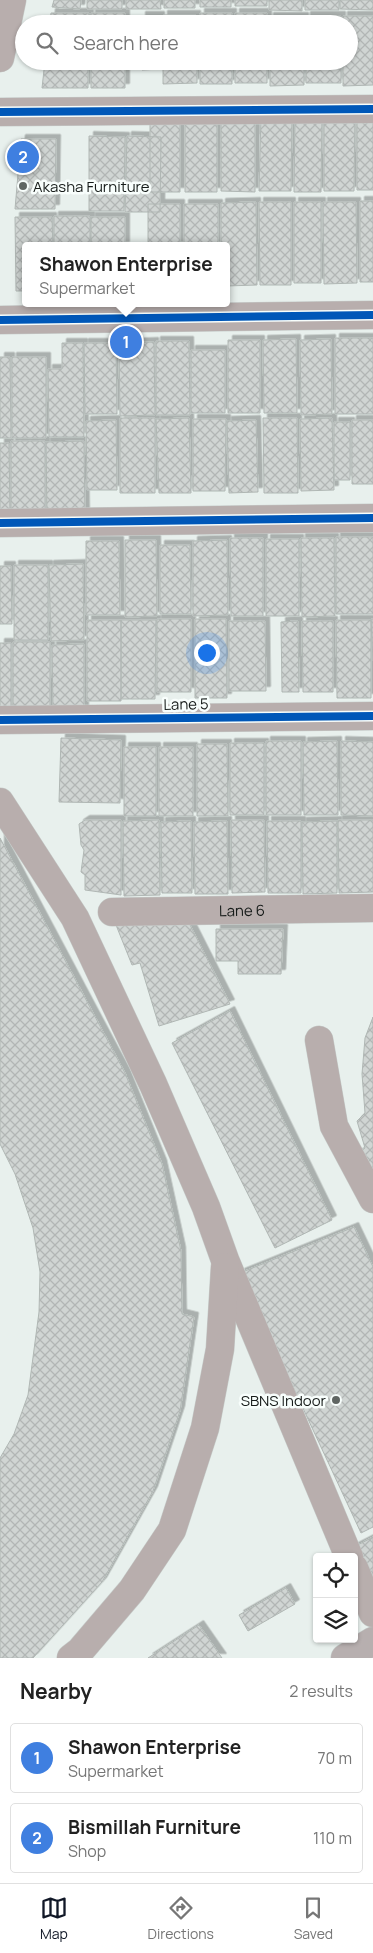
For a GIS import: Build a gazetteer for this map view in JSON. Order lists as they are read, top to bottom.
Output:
{
  "streets": {
    "street": ["Lane 5", "Lane 6"]
  },
  "places": ["Akasha Furniture", "SBNS Indoor"],
  "page": {
    "search": "Search here",
    "pins": ["2", "1"],
    "popup": ["Shawon Enterprise", "Supermarket"],
    "heading": ["Nearby", "2 results"],
    "list": [
      {
        "mark": "1",
        "name": "Shawon Enterprise",
        "note": "Supermarket",
        "value": "70 m"
      },
      {
        "mark": "2",
        "name": "Bismillah Furniture",
        "note": "Shop",
        "value": "110 m"
      }
    ],
    "nav": ["Map", "Directions", "Saved"]
  }
}
